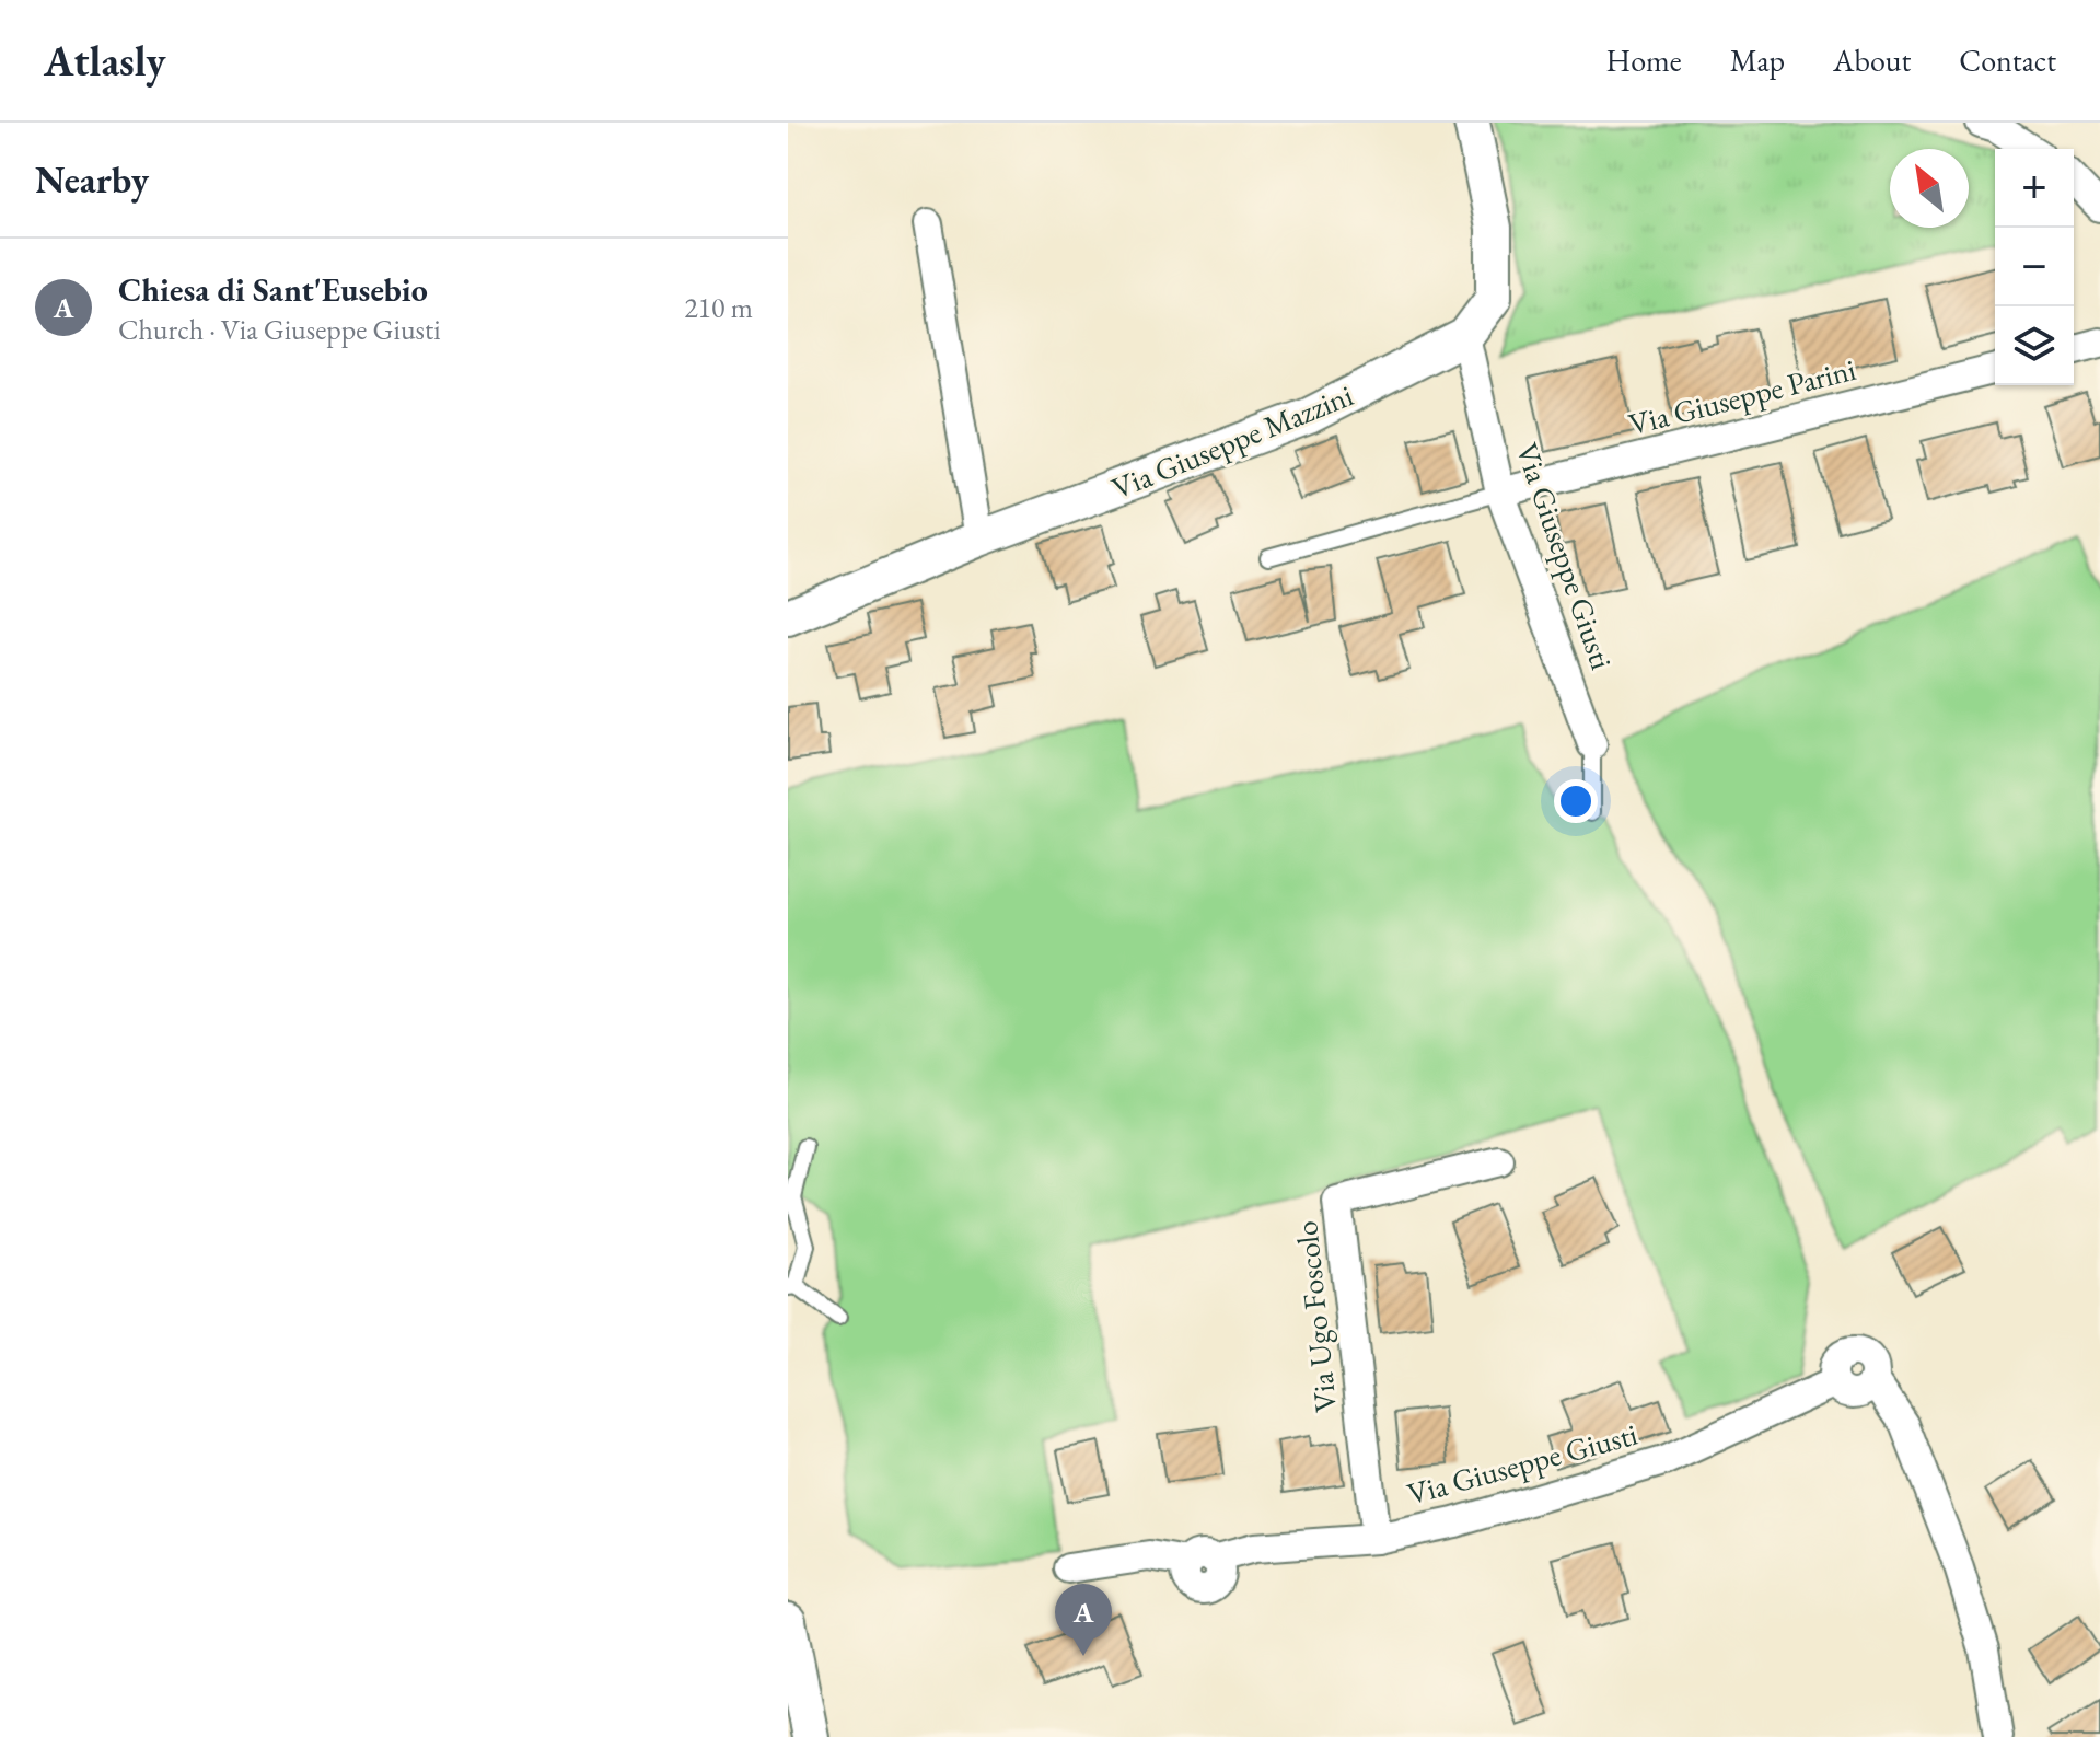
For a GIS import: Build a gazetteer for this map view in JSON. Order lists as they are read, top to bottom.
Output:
{
  "streets": {
    "street": [
      "Via Giuseppe Parini",
      "Via Giuseppe Mazzini",
      "Via Giuseppe Giusti",
      "Via Ugo Foscolo"
    ]
  },
  "crossings": [
    ["Via Giuseppe Parini", "Via Giuseppe Giusti"],
    ["Via Giuseppe Mazzini", "Via Giuseppe Giusti"],
    ["Via Giuseppe Giusti", "Via Ugo Foscolo"]
  ],
  "north": "top left",
  "page": {
    "header": "Atlasly",
    "nav": [
      "Home",
      "Map",
      "About",
      "Contact"
    ],
    "heading": "Nearby",
    "map_buttons": ["+", "−"],
    "list": [
      {
        "mark": "A",
        "name": "Chiesa di Sant'Eusebio",
        "note": "Church · Via Giuseppe Giusti",
        "value": "210 m"
      }
    ],
    "pins": "A"
  }
}
